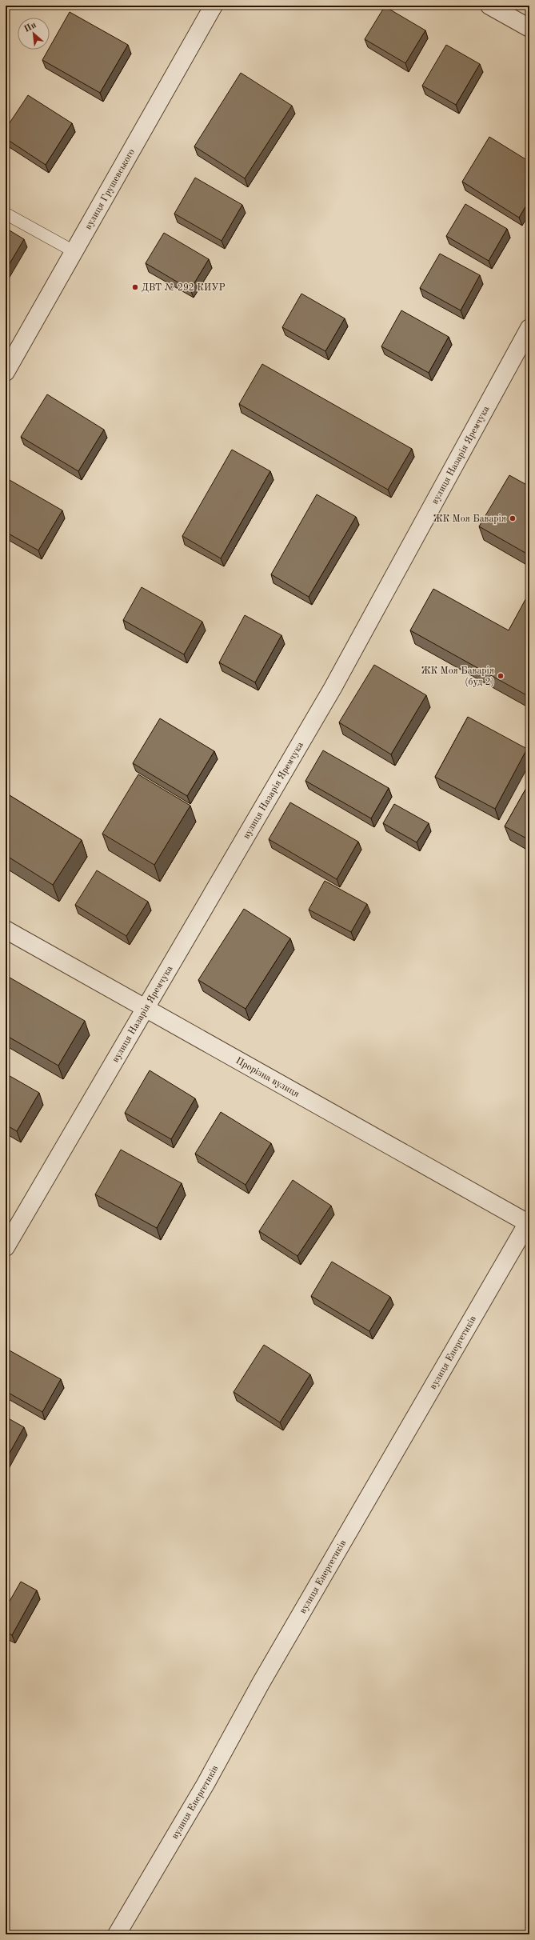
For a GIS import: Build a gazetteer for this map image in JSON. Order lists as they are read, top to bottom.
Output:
{
  "streets": {
    "street": [
      "вулиця Грушевського",
      "вулиця Назарія Яремчука",
      "Прорізна вулиця",
      "вулиця Енергетиків"
    ]
  },
  "crossings": [
    ["вулиця Назарія Яремчука", "Прорізна вулиця"],
    ["Прорізна вулиця", "вулиця Енергетиків"]
  ],
  "places": ["ДВТ № 292 КИУР", "ЖК Моя Баварія", "ЖК Моя Баварія (буд 2)"],
  "north": "top left"
}
